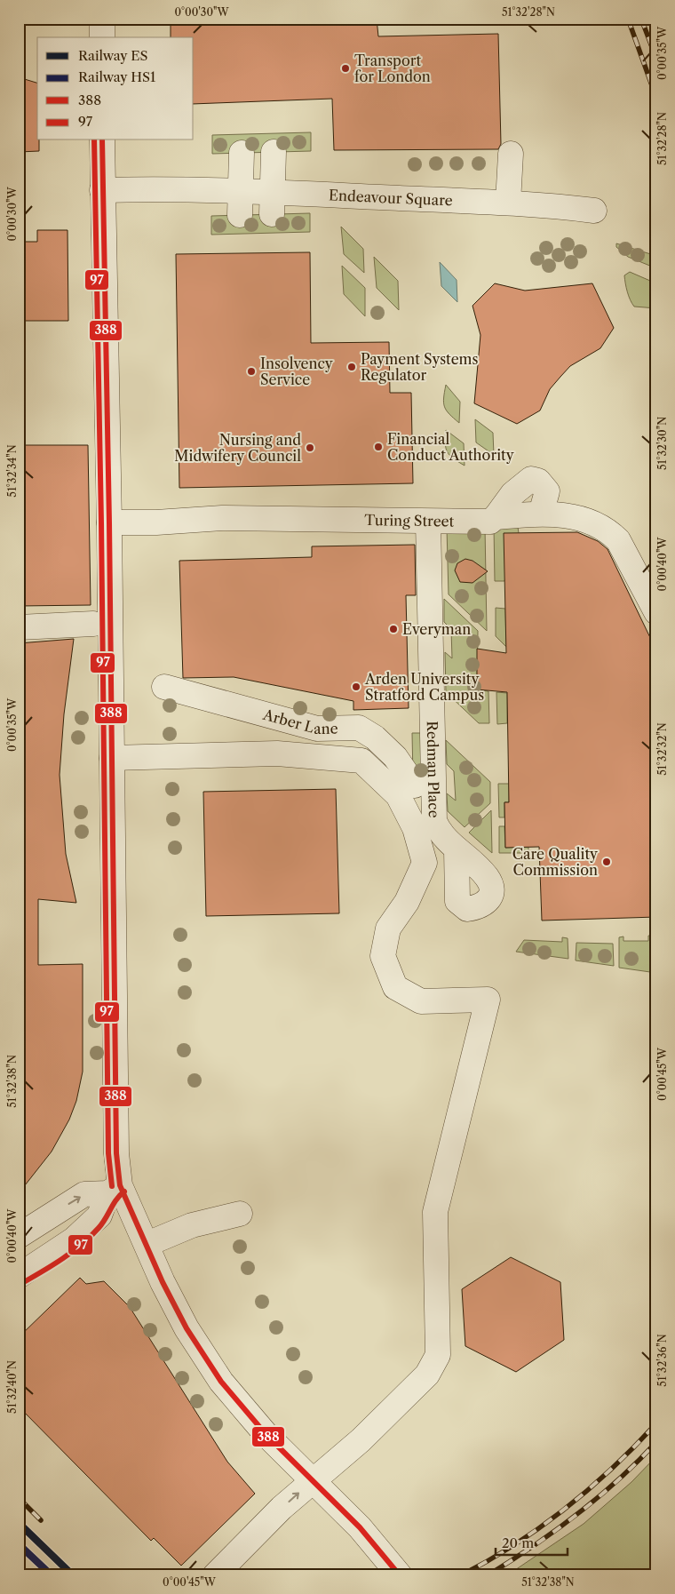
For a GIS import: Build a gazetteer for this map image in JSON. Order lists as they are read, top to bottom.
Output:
{
  "streets": {
    "street": [
      "Endeavour Square",
      "Turing Street",
      "Arber Lane",
      "Redman Place"
    ]
  },
  "crossings": [
    ["Turing Street", "Redman Place"]
  ],
  "places": [
    "Transport for London",
    "Payment Systems Regulator",
    "Insolvency Service",
    "Financial Conduct Authority",
    "Nursing and Midwifery Council",
    "Everyman",
    "Arden University Stratford Campus",
    "Care Quality Commission"
  ],
  "lines": [
    "transit line 388",
    "transit line 97",
    "rail line ES",
    "rail line HS1"
  ],
  "legend": [
    "Railway ES",
    "Railway HS1",
    "388",
    "97"
  ],
  "scale_bar": "20 m",
  "coordinates": [
    "0°00'30\"W",
    "51°32'28\"N",
    "0°00'35\"W",
    "51°32'30\"N",
    "51°32'34\"N",
    "0°00'40\"W",
    "51°32'32\"N",
    "0°00'45\"W",
    "51°32'38\"N",
    "51°32'36\"N",
    "51°32'40\"N"
  ]
}
